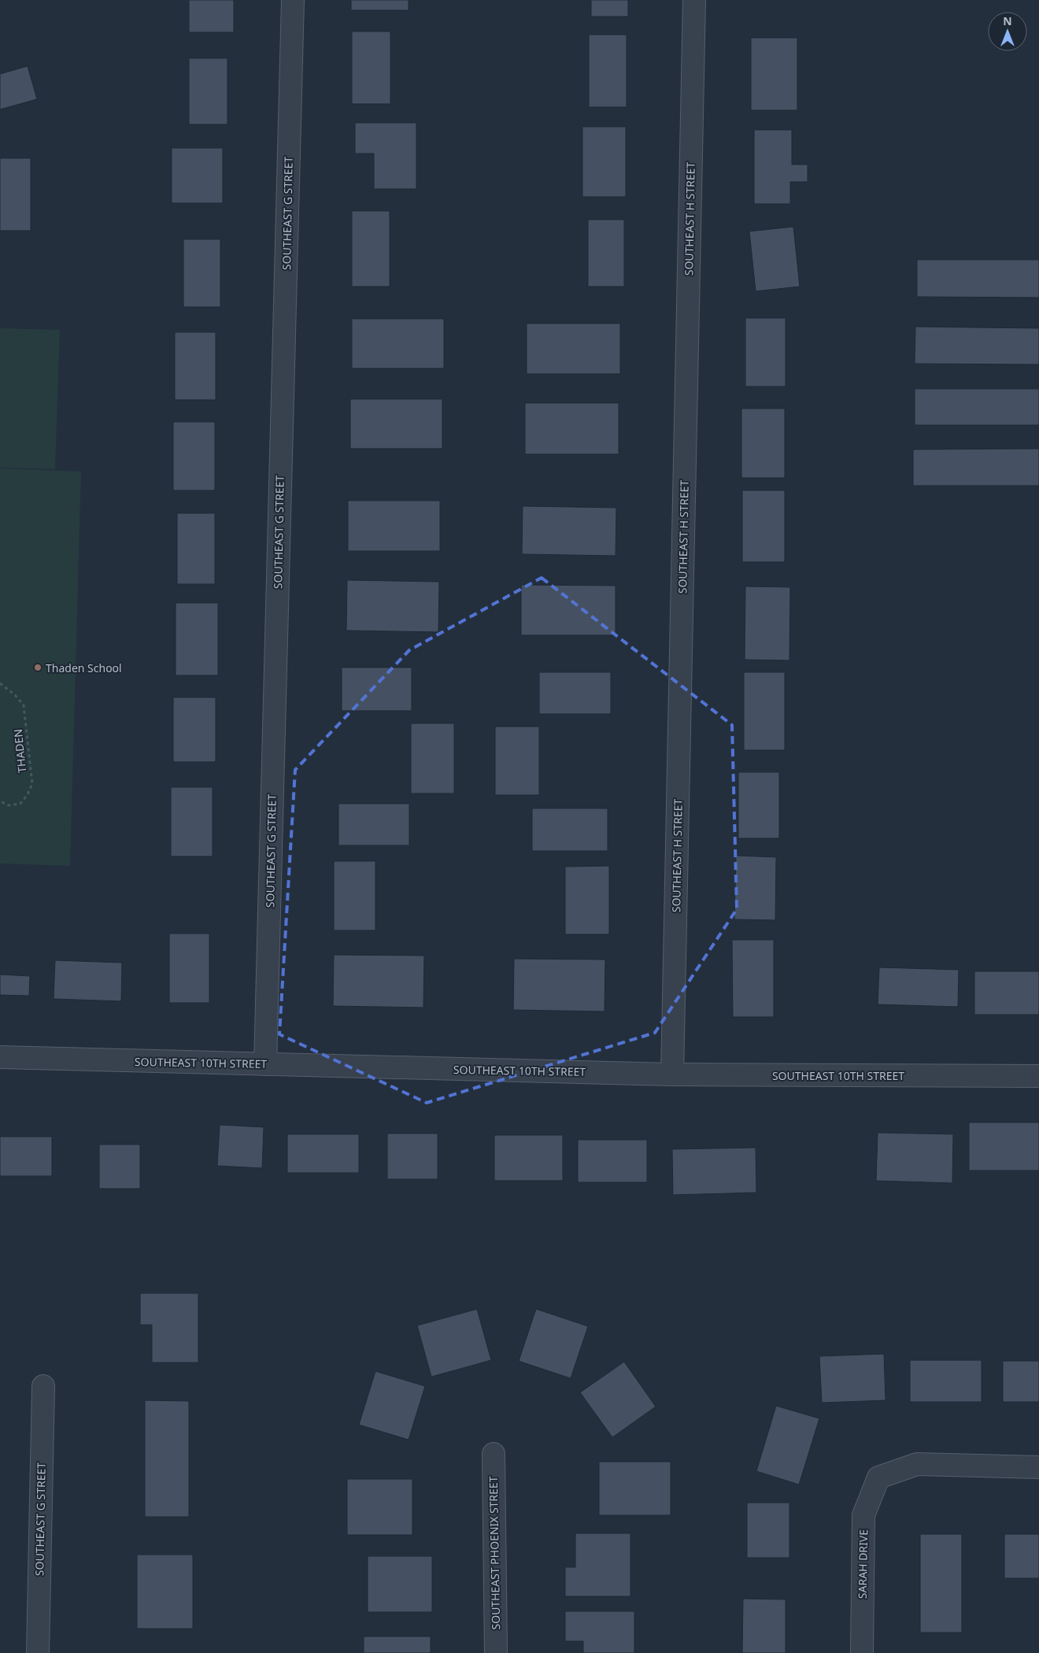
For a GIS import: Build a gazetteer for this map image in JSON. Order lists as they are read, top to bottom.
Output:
{
  "streets": {
    "street": [
      "SOUTHEAST G STREET",
      "SOUTHEAST H STREET",
      "SOUTHEAST 10TH STREET",
      "SOUTHEAST PHOENIX STREET",
      "SARAH DRIVE"
    ],
    "path": ["THADEN"]
  },
  "crossings": [
    ["SOUTHEAST G STREET", "SOUTHEAST 10TH STREET"],
    ["SOUTHEAST H STREET", "SOUTHEAST 10TH STREET"]
  ],
  "places": ["Thaden School"],
  "north": "top"
}
